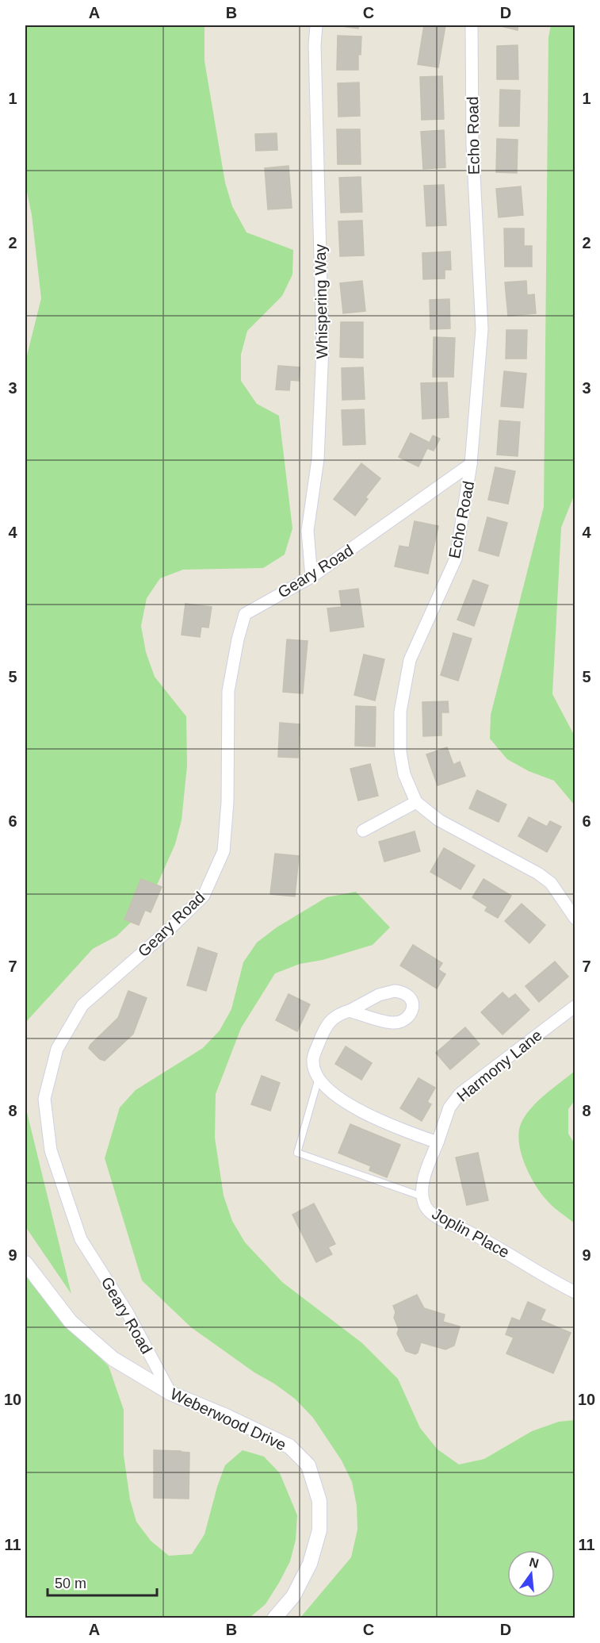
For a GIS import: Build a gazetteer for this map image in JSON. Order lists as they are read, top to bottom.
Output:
{
  "streets": {
    "street": [
      "Echo Road",
      "Whispering Way",
      "Geary Road",
      "Harmony Lane",
      "Joplin Place",
      "Weberwood Drive"
    ]
  },
  "crossings": [
    ["Echo Road", "Geary Road"],
    ["Whispering Way", "Geary Road"],
    ["Geary Road", "Weberwood Drive"],
    ["Harmony Lane", "Joplin Place"]
  ],
  "scale_bar": "50 m",
  "north": "top",
  "grid": {
    "columns": [
      "A",
      "B",
      "C",
      "D"
    ],
    "rows": [
      "1",
      "2",
      "3",
      "4",
      "5",
      "6",
      "7",
      "8",
      "9",
      "10",
      "11"
    ]
  }
}
